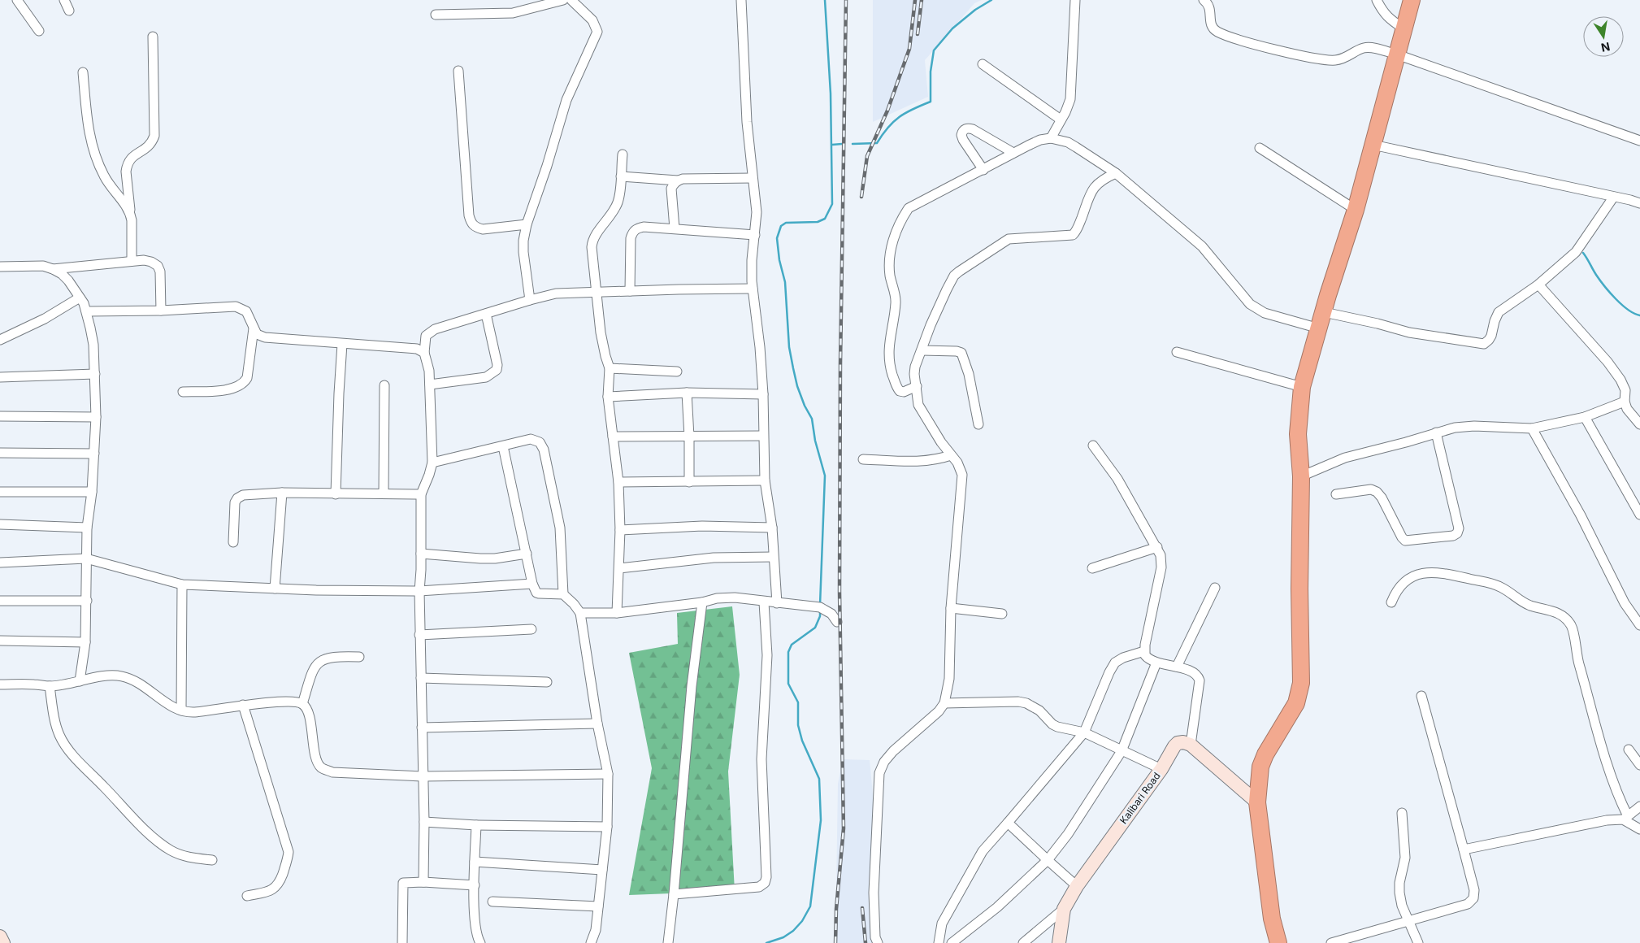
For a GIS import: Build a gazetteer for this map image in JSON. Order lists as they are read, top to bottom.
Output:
{
  "streets": {
    "street": ["Kalibari Road"]
  },
  "north": "bottom"
}
